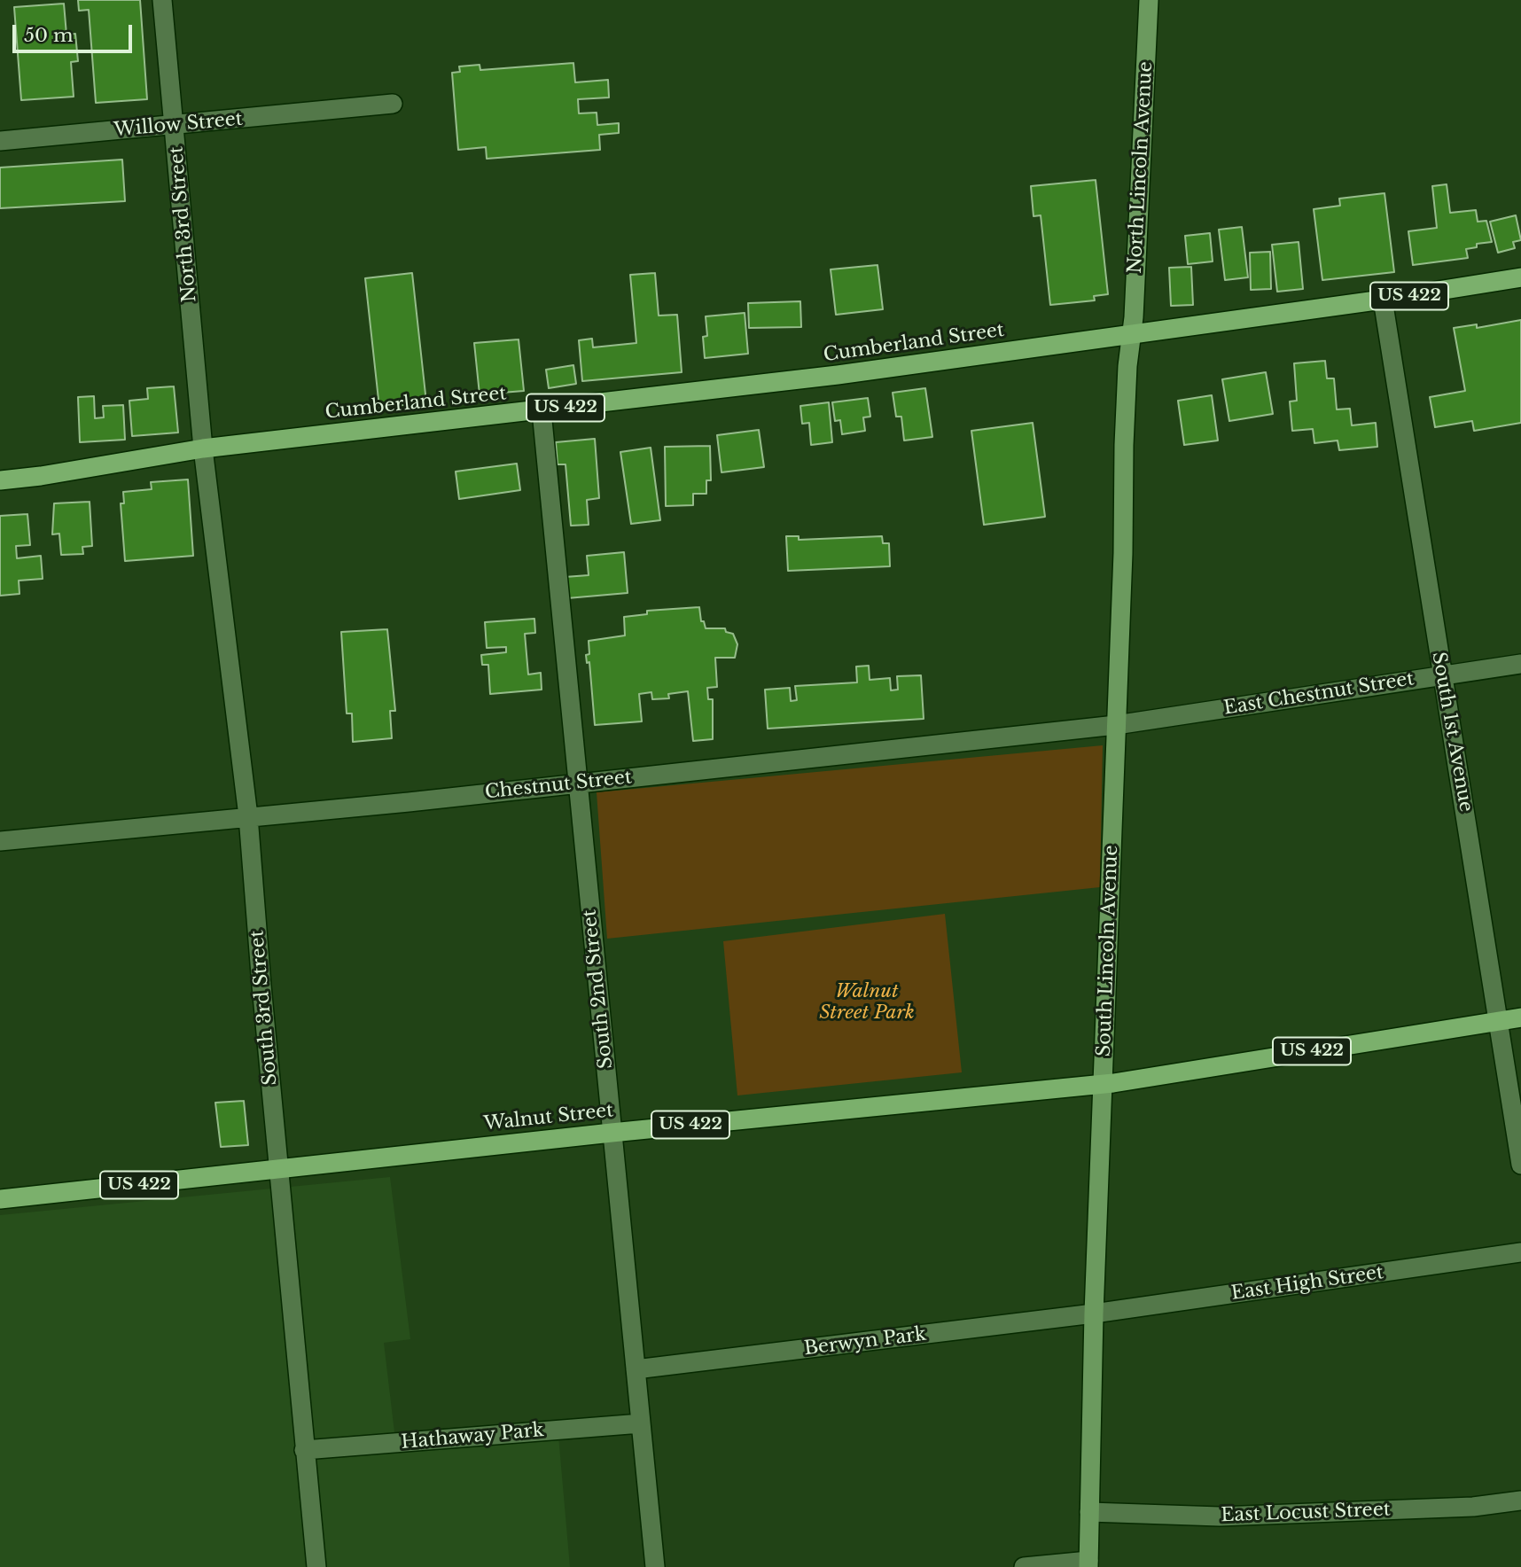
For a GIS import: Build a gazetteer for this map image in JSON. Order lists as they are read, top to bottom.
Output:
{
  "streets": {
    "highway": ["US 422", "Cumberland Street", "Walnut Street"],
    "main road": ["North Lincoln Avenue", "South Lincoln Avenue"],
    "street": [
      "Willow Street",
      "North 3rd Street",
      "East Chestnut Street",
      "South 1st Avenue",
      "Chestnut Street",
      "South 2nd Street",
      "South 3rd Street",
      "East High Street",
      "Berwyn Park",
      "Hathaway Park",
      "East Locust Street"
    ]
  },
  "crossings": [
    ["Willow Street", "North 3rd Street"],
    ["North Lincoln Avenue", "US 422"],
    ["North Lincoln Avenue", "Cumberland Street"],
    ["North Lincoln Avenue", "South Lincoln Avenue"],
    ["North 3rd Street", "Cumberland Street"],
    ["North 3rd Street", "South 3rd Street"],
    ["US 422", "Cumberland Street"],
    ["US 422", "South 1st Avenue"],
    ["US 422", "South Lincoln Avenue"],
    ["US 422", "Walnut Street"],
    ["Cumberland Street", "South Lincoln Avenue"],
    ["Cumberland Street", "South 2nd Street"],
    ["Cumberland Street", "South 3rd Street"],
    ["East Chestnut Street", "South 1st Avenue"],
    ["East Chestnut Street", "Chestnut Street"],
    ["East Chestnut Street", "South Lincoln Avenue"],
    ["Chestnut Street", "South Lincoln Avenue"],
    ["Chestnut Street", "South 2nd Street"],
    ["Chestnut Street", "South 3rd Street"],
    ["South Lincoln Avenue", "Walnut Street"],
    ["South Lincoln Avenue", "East High Street"],
    ["South Lincoln Avenue", "Berwyn Park"],
    ["South Lincoln Avenue", "East Locust Street"],
    ["South 2nd Street", "Walnut Street"],
    ["South 2nd Street", "Berwyn Park"],
    ["South 2nd Street", "Hathaway Park"],
    ["South 3rd Street", "Walnut Street"],
    ["South 3rd Street", "Hathaway Park"],
    ["East High Street", "Berwyn Park"]
  ],
  "parks": ["Walnut Street Park"],
  "scale_bar": "50 m"
}
